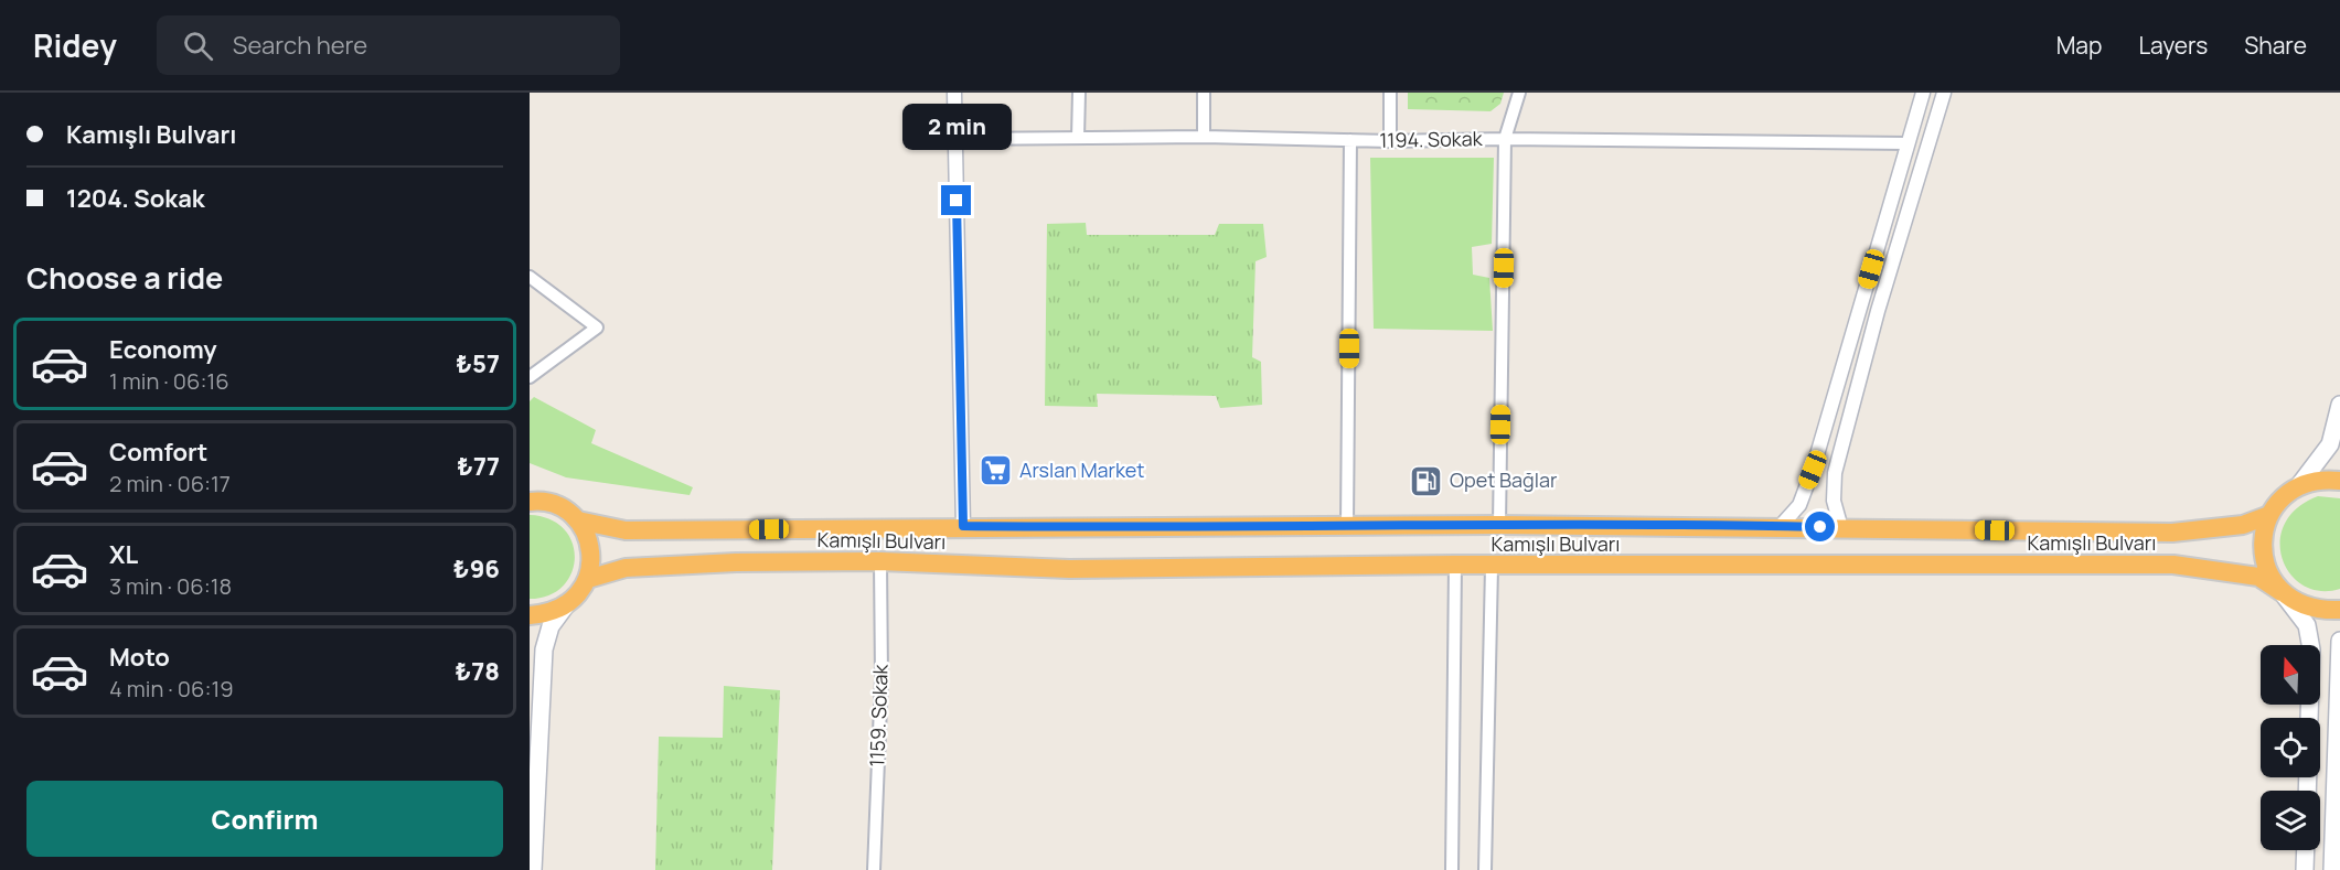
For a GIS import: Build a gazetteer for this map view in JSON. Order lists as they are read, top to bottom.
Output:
{
  "streets": {
    "highway": ["Kamışlı Bulvarı"],
    "street": ["1194. Sokak", "1159. Sokak"]
  },
  "crossings": [
    ["Kamışlı Bulvarı", "1159. Sokak"]
  ],
  "places": {
    "supermarket": ["Arslan Market"],
    "fuel station": ["Opet Bağlar"]
  },
  "north": "top",
  "page": {
    "header": "Ridey",
    "search": "Search here",
    "nav": ["Map", "Layers", "Share"],
    "banner": ["Kamışlı Bulvarı", "1204. Sokak"],
    "bubble": "2 min",
    "heading": "Choose a ride",
    "list": [
      {
        "name": "Economy",
        "note": "1 min · 06:16",
        "value": "₺57"
      },
      {
        "name": "Comfort",
        "note": "2 min · 06:17",
        "value": "₺77"
      },
      {
        "name": "XL",
        "note": "3 min · 06:18",
        "value": "₺96"
      },
      {
        "name": "Moto",
        "note": "4 min · 06:19",
        "value": "₺78"
      }
    ],
    "buttons": "Confirm"
  }
}
